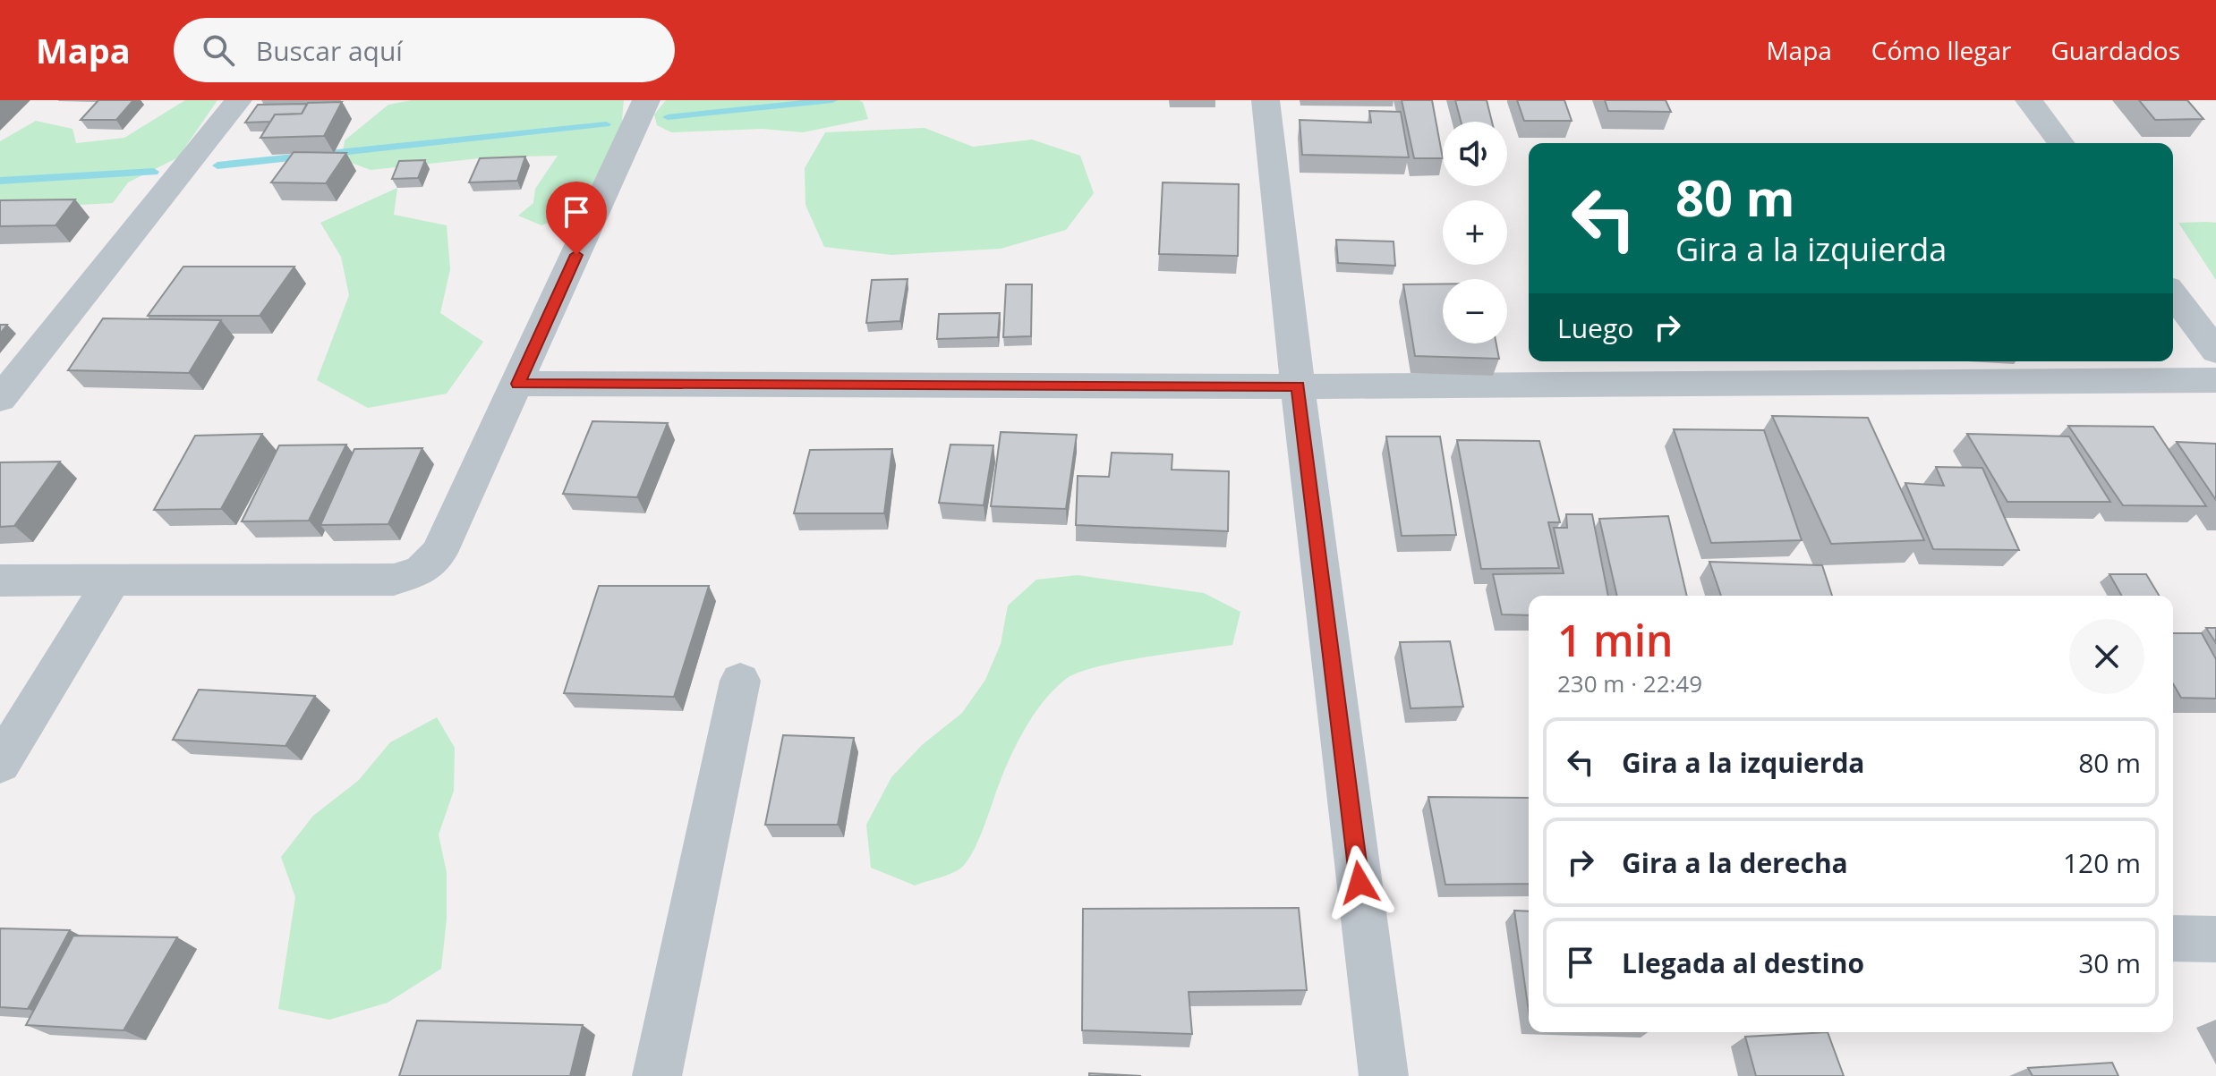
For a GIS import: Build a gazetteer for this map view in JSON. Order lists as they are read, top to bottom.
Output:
{
  "page": {
    "header": "Mapa",
    "search": "Buscar aquí",
    "nav": ["Mapa", "Cómo llegar", "Guardados"],
    "map_buttons": ["+", "−"],
    "turn": ["80 m", "Gira a la izquierda"],
    "then": "Luego",
    "heading": ["1 min", "230 m · 22:49"],
    "list": [
      {
        "name": "Gira a la izquierda",
        "value": "80 m"
      },
      {
        "name": "Gira a la derecha",
        "value": "120 m"
      },
      {
        "name": "Llegada al destino",
        "value": "30 m"
      }
    ]
  }
}
